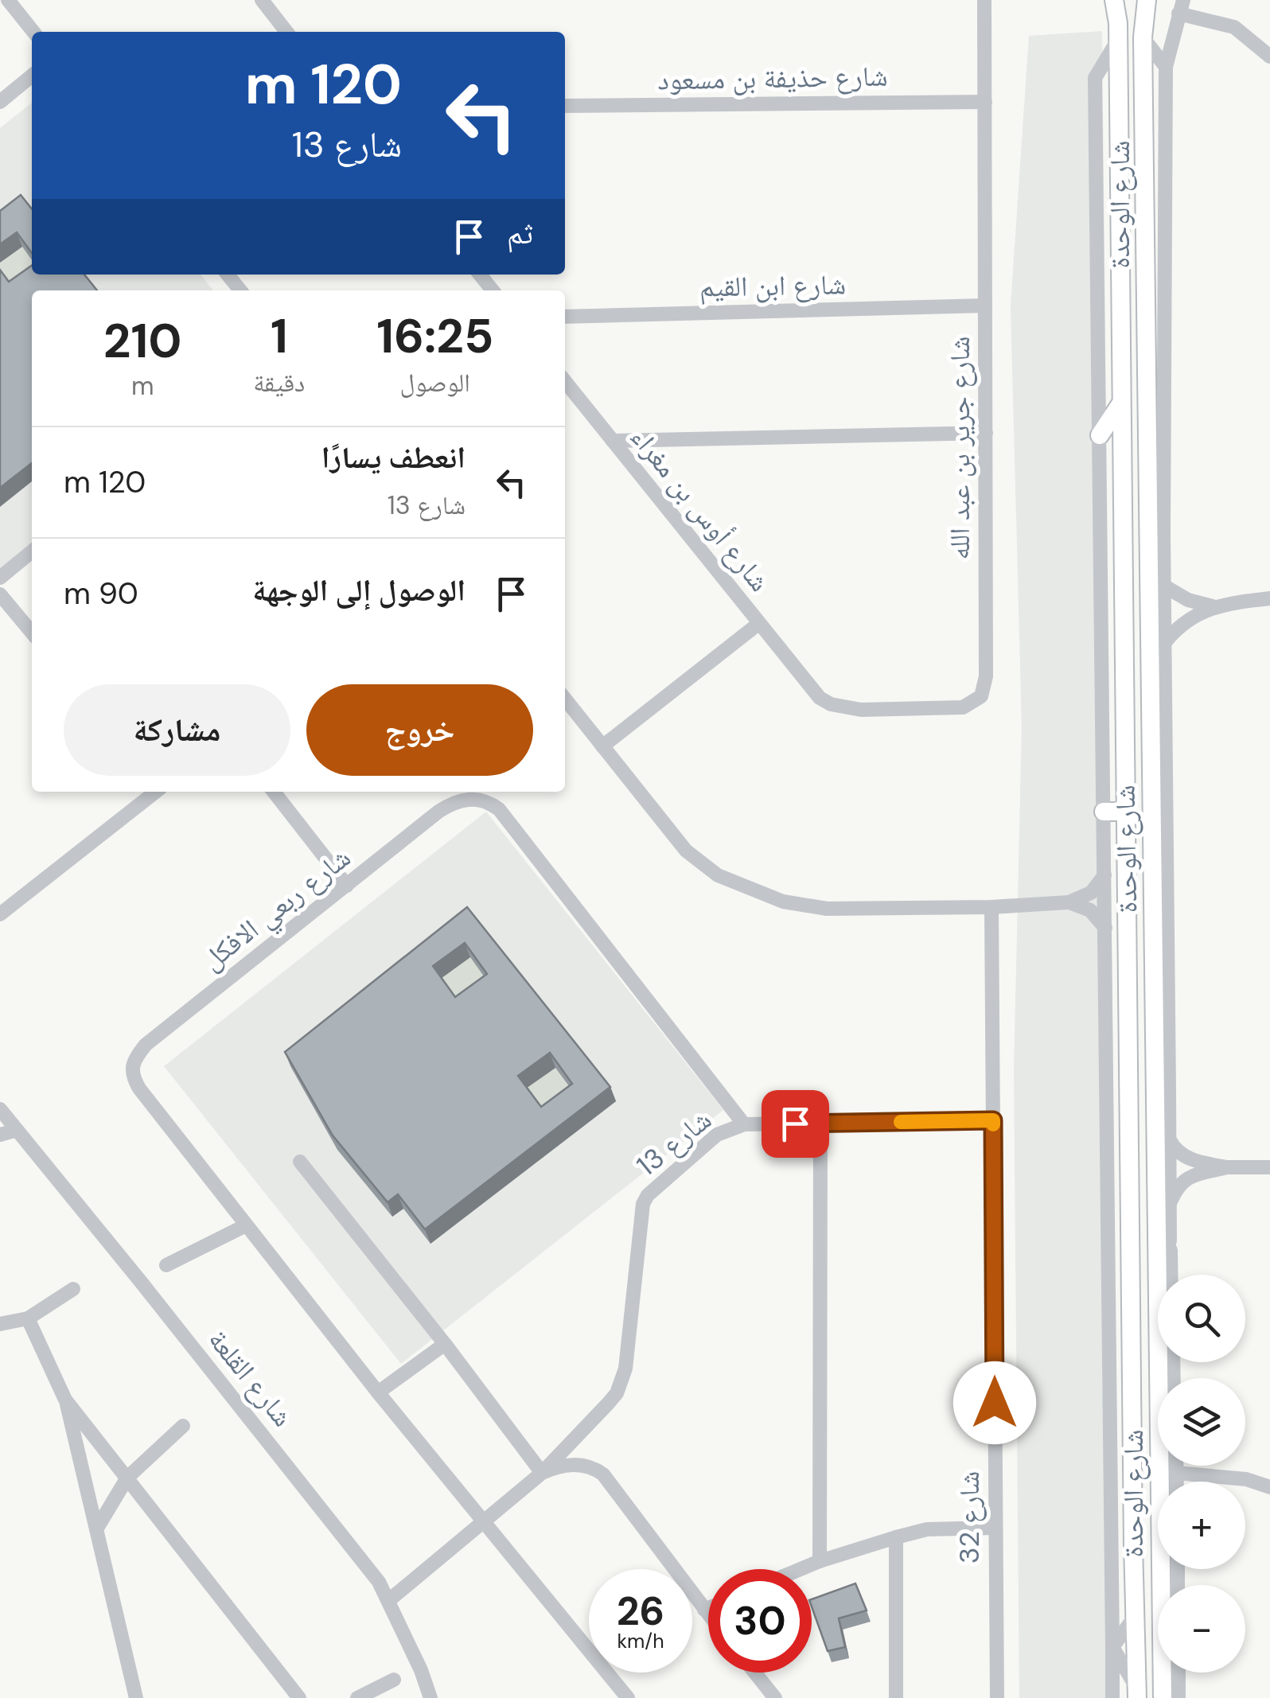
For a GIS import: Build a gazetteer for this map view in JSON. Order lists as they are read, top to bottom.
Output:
{
  "streets": {
    "main road": ["شارع الوحدة"],
    "street": [
      "شارع حذيفة بن مسعود",
      "شارع ابن القيم",
      "شارع جرير بن عبد الله",
      "شارع أوس بن مغراء",
      "شارع ربعي الافكل",
      "شارع 13",
      "شارع القلعة",
      "شارع 32"
    ]
  },
  "crossings": [
    ["شارع حذيفة بن مسعود", "شارع جرير بن عبد الله"],
    ["شارع ابن القيم", "شارع جرير بن عبد الله"],
    ["شارع جرير بن عبد الله", "شارع أوس بن مغراء"],
    ["شارع ربعي الافكل", "شارع 13"],
    ["شارع 13", "شارع القلعة"],
    ["شارع 13", "شارع 32"]
  ],
  "page": {
    "turn": ["120 m", "شارع 13"],
    "then": "ثم",
    "eta": [
      "16:25",
      "الوصول",
      "1",
      "دقيقة",
      "210",
      "m"
    ],
    "list": [
      {
        "name": "انعطف يسارًا",
        "note": "شارع 13",
        "value": "120 m"
      },
      {
        "name": "الوصول إلى الوجهة",
        "value": "90 m"
      }
    ],
    "buttons": ["خروج", "مشاركة"],
    "map_buttons": ["+", "−"],
    "speed": "26 km/h",
    "limit": "30"
  }
}
